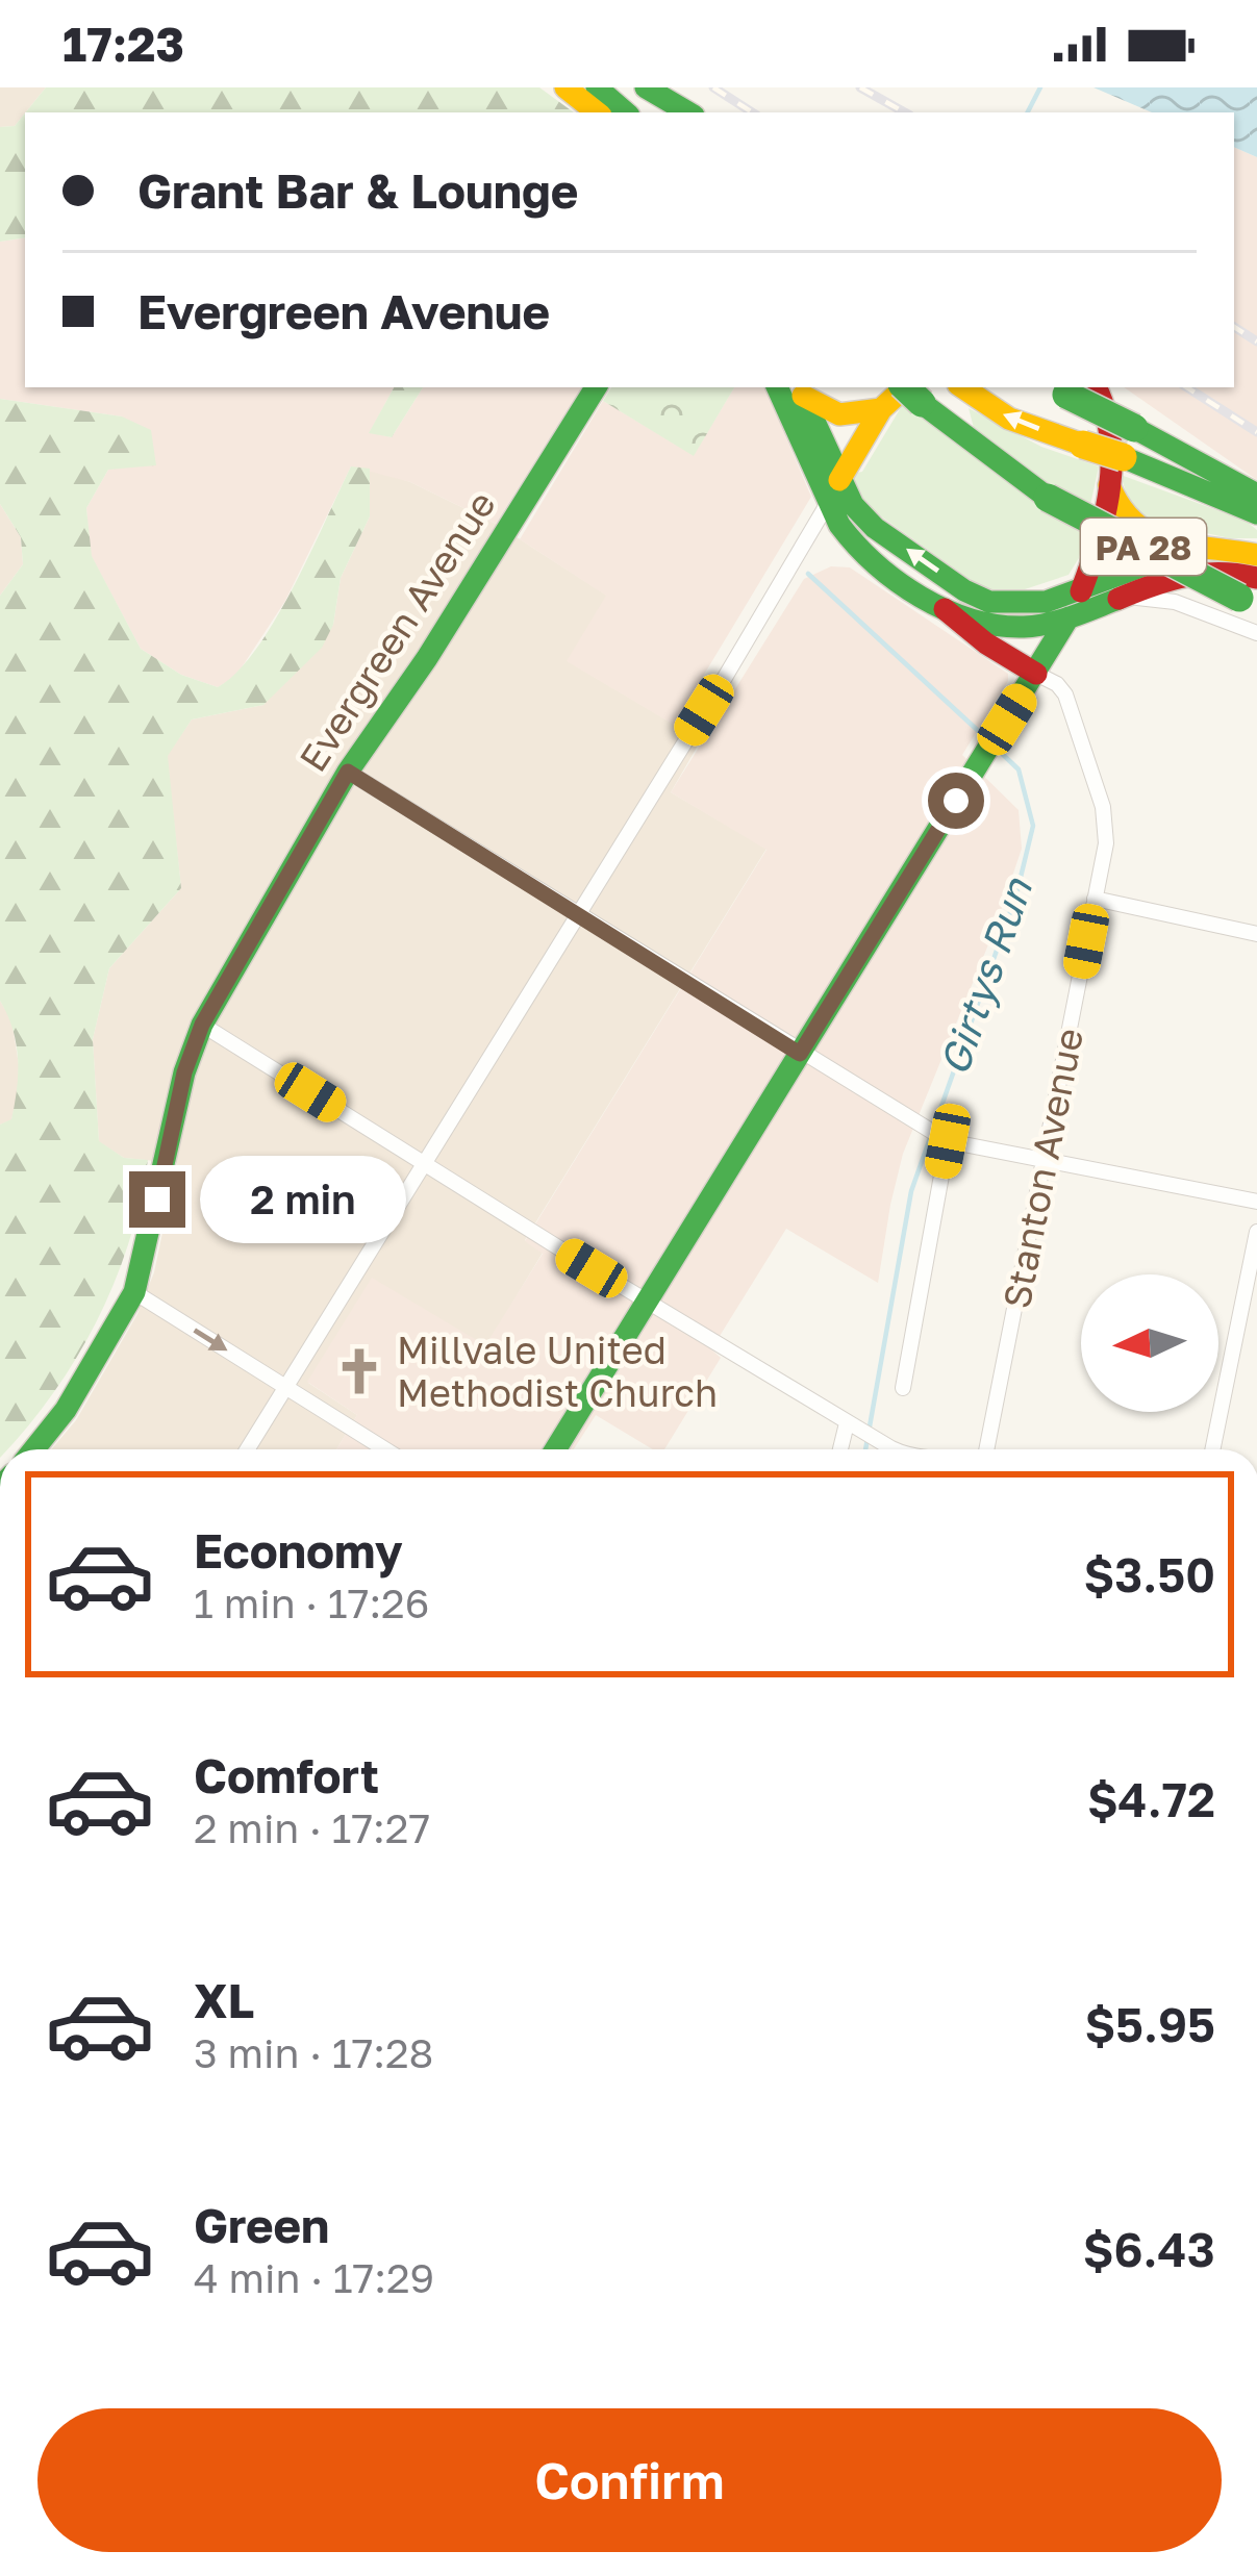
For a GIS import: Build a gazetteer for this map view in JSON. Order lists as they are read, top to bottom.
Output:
{
  "streets": {
    "main road": ["PA 28", "Evergreen Avenue"],
    "street": ["Stanton Avenue"]
  },
  "water": ["Girtys Run"],
  "places": {
    "church": ["Millvale United Methodist Church"]
  },
  "north": "left",
  "page": {
    "status": "17:23",
    "banner": ["Grant Bar & Lounge", "Evergreen Avenue"],
    "bubble": "2 min",
    "list": [
      {
        "name": "Economy",
        "note": "1 min · 17:26",
        "value": "$3.50"
      },
      {
        "name": "Comfort",
        "note": "2 min · 17:27",
        "value": "$4.72"
      },
      {
        "name": "XL",
        "note": "3 min · 17:28",
        "value": "$5.95"
      },
      {
        "name": "Green",
        "note": "4 min · 17:29",
        "value": "$6.43"
      }
    ],
    "buttons": "Confirm"
  }
}
